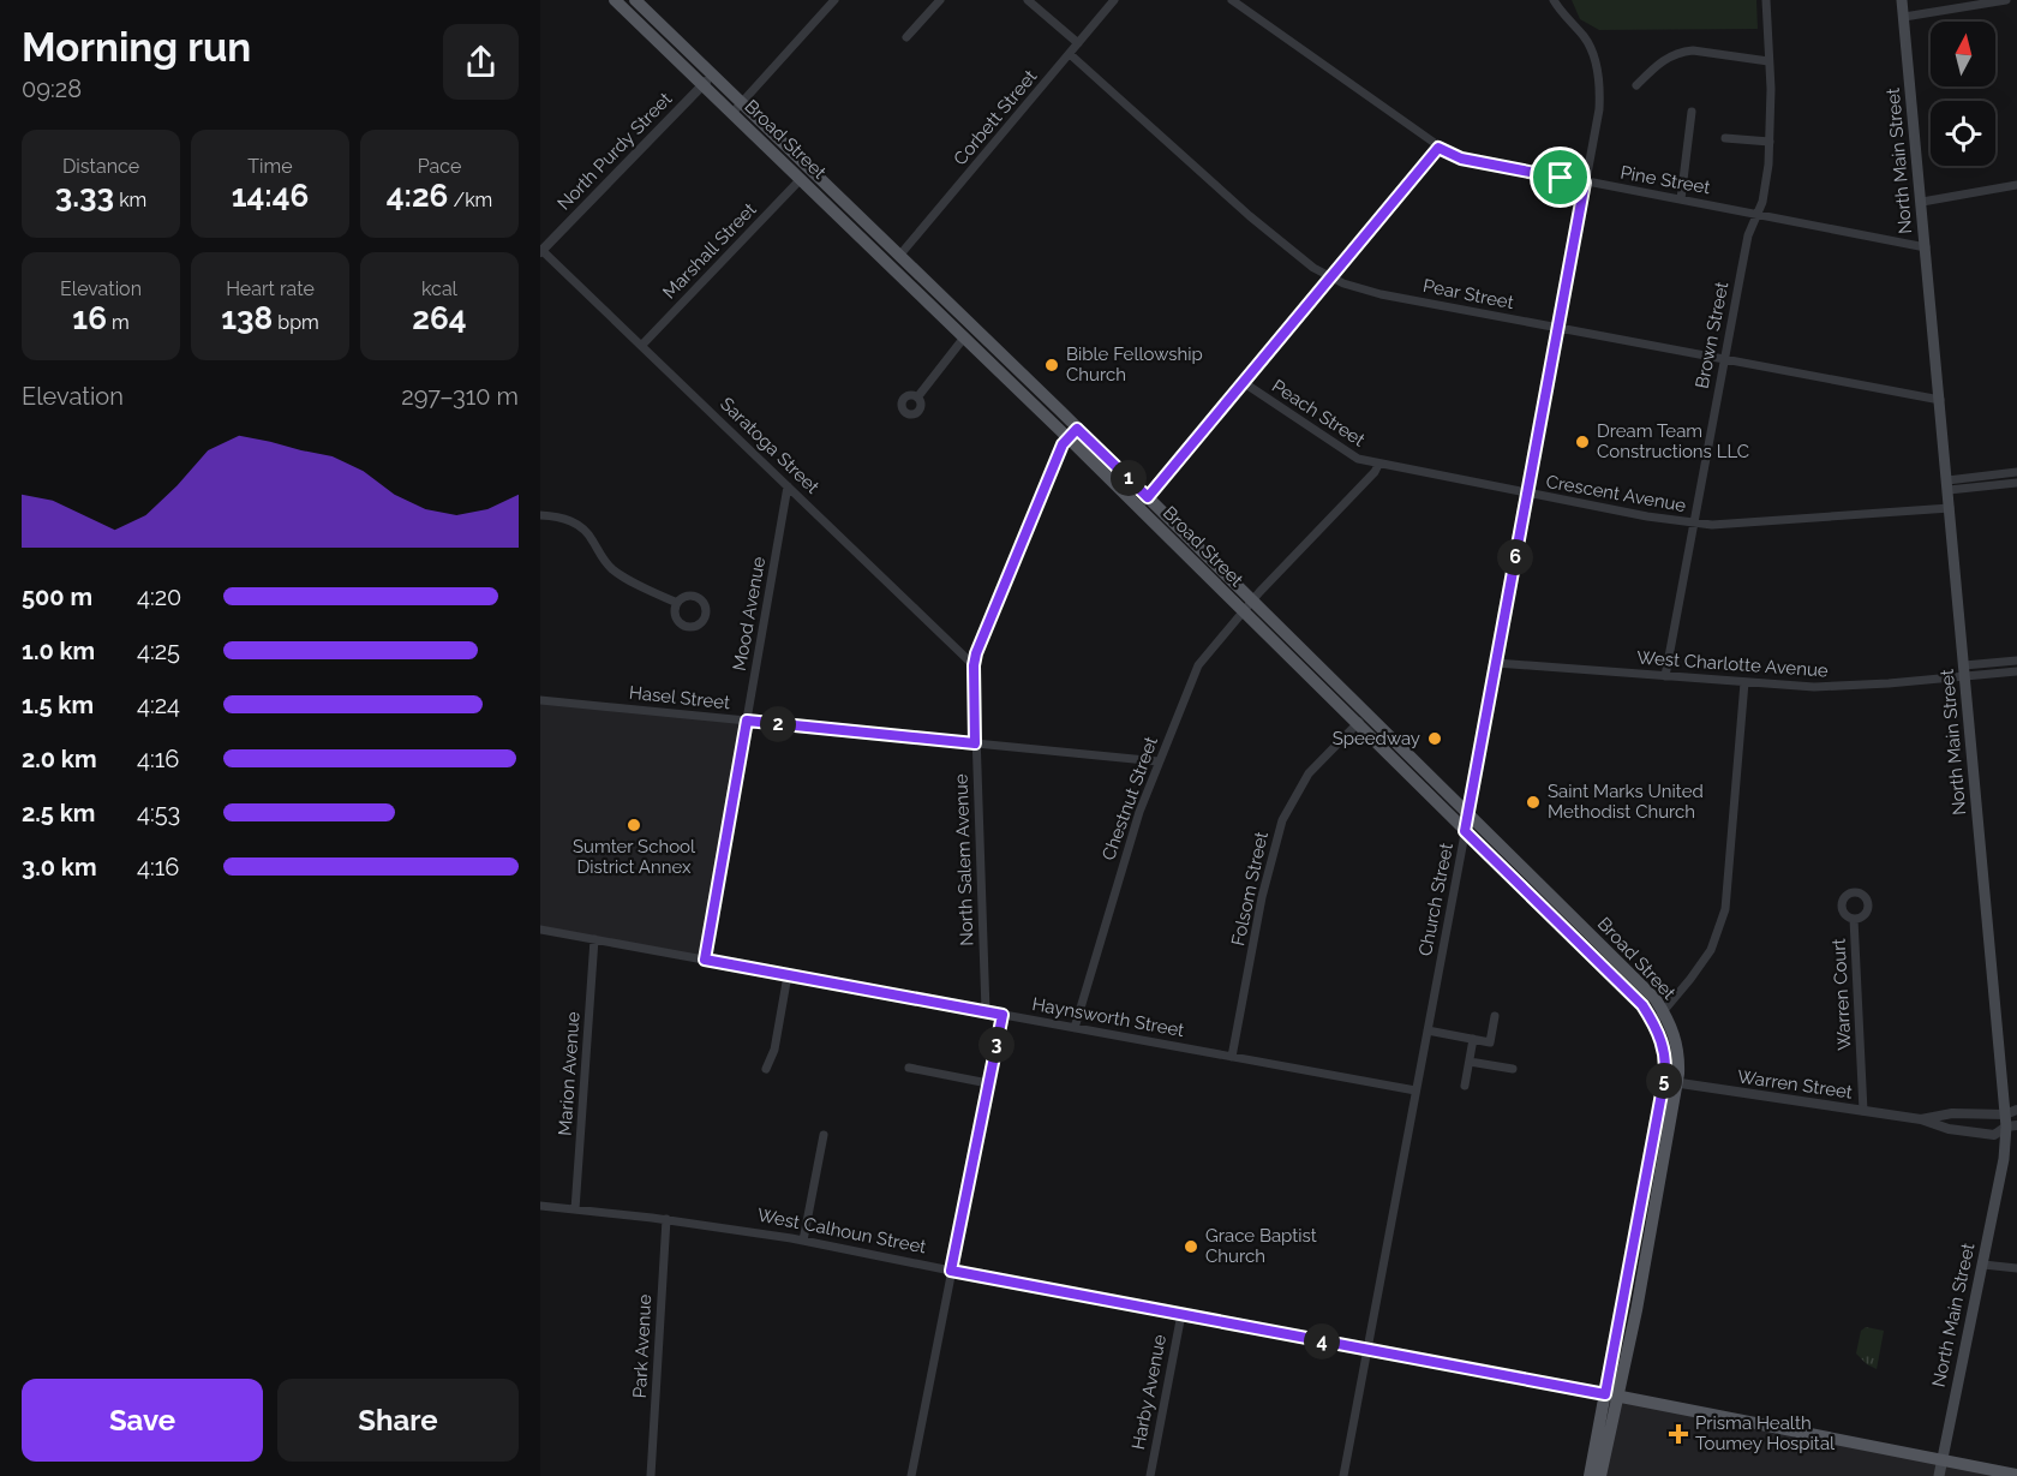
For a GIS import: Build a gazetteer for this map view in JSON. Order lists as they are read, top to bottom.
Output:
{
  "streets": {
    "main road": ["Broad Street", "North Main Street", "West Calhoun Street"],
    "street": [
      "Corbett Street",
      "North Purdy Street",
      "Pine Street",
      "Marshall Street",
      "Pear Street",
      "Brown Street",
      "Peach Street",
      "Saratoga Street",
      "Crescent Avenue",
      "Mood Avenue",
      "West Charlotte Avenue",
      "Hasel Street",
      "Chestnut Street",
      "North Salem Avenue",
      "Folsom Street",
      "Church Street",
      "Warren Court",
      "Haynsworth Street",
      "Marion Avenue",
      "Warren Street",
      "Park Avenue",
      "Harby Avenue"
    ]
  },
  "crossings": [
    ["Corbett Street", "Broad Street"],
    ["Corbett Street", "Pear Street"],
    ["Broad Street", "North Purdy Street"],
    ["Broad Street", "Marshall Street"],
    ["Broad Street", "Chestnut Street"],
    ["Broad Street", "North Salem Avenue"],
    ["Broad Street", "Folsom Street"],
    ["Broad Street", "Church Street"],
    ["Broad Street", "Warren Street"],
    ["North Purdy Street", "Saratoga Street"],
    ["North Main Street", "Pine Street"],
    ["North Main Street", "Pear Street"],
    ["North Main Street", "Crescent Avenue"],
    ["North Main Street", "West Charlotte Avenue"],
    ["North Main Street", "Warren Street"],
    ["North Main Street", "West Calhoun Street"],
    ["Pine Street", "Brown Street"],
    ["Pine Street", "Church Street"],
    ["Marshall Street", "Saratoga Street"],
    ["Pear Street", "Brown Street"],
    ["Pear Street", "Church Street"],
    ["Brown Street", "Crescent Avenue"],
    ["Brown Street", "West Charlotte Avenue"],
    ["Peach Street", "Crescent Avenue"],
    ["Saratoga Street", "Mood Avenue"],
    ["Saratoga Street", "North Salem Avenue"],
    ["Crescent Avenue", "Church Street"],
    ["Mood Avenue", "Hasel Street"],
    ["Mood Avenue", "Haynsworth Street"],
    ["West Charlotte Avenue", "Church Street"],
    ["Hasel Street", "Chestnut Street"],
    ["Hasel Street", "North Salem Avenue"],
    ["Chestnut Street", "Haynsworth Street"],
    ["North Salem Avenue", "Haynsworth Street"],
    ["Folsom Street", "Haynsworth Street"],
    ["Church Street", "Haynsworth Street"],
    ["Church Street", "West Calhoun Street"],
    ["Warren Court", "Warren Street"],
    ["Haynsworth Street", "Marion Avenue"],
    ["Marion Avenue", "West Calhoun Street"],
    ["West Calhoun Street", "Park Avenue"],
    ["West Calhoun Street", "Harby Avenue"]
  ],
  "places": {
    "other": [
      "Bible Fellowship Church",
      "Dream Team Constructions LLC",
      "Speedway",
      "Saint Marks United Methodist Church",
      "Sumter School District Annex",
      "Grace Baptist Church"
    ],
    "health": ["Prisma Health Toumey Hospital"]
  },
  "north": "top",
  "page": {
    "heading": ["Morning run", "09:28"],
    "stats": [
      ["Distance", "3.33 km"],
      ["Time", "14:46"],
      ["Pace", "4:26 /km"],
      ["Elevation", "16 m"],
      ["Heart rate", "138 bpm"],
      ["kcal", "264"]
    ],
    "chart": ["Elevation", "297–310 m"],
    "pins": [
      "1",
      "6",
      "2",
      "3",
      "5",
      "4"
    ],
    "list": [
      {
        "name": "500 m",
        "note": "4:20"
      },
      {
        "name": "1.0 km",
        "note": "4:25"
      },
      {
        "name": "1.5 km",
        "note": "4:24"
      },
      {
        "name": "2.0 km",
        "note": "4:16"
      },
      {
        "name": "2.5 km",
        "note": "4:53"
      },
      {
        "name": "3.0 km",
        "note": "4:16"
      }
    ],
    "buttons": ["Save", "Share"]
  }
}
